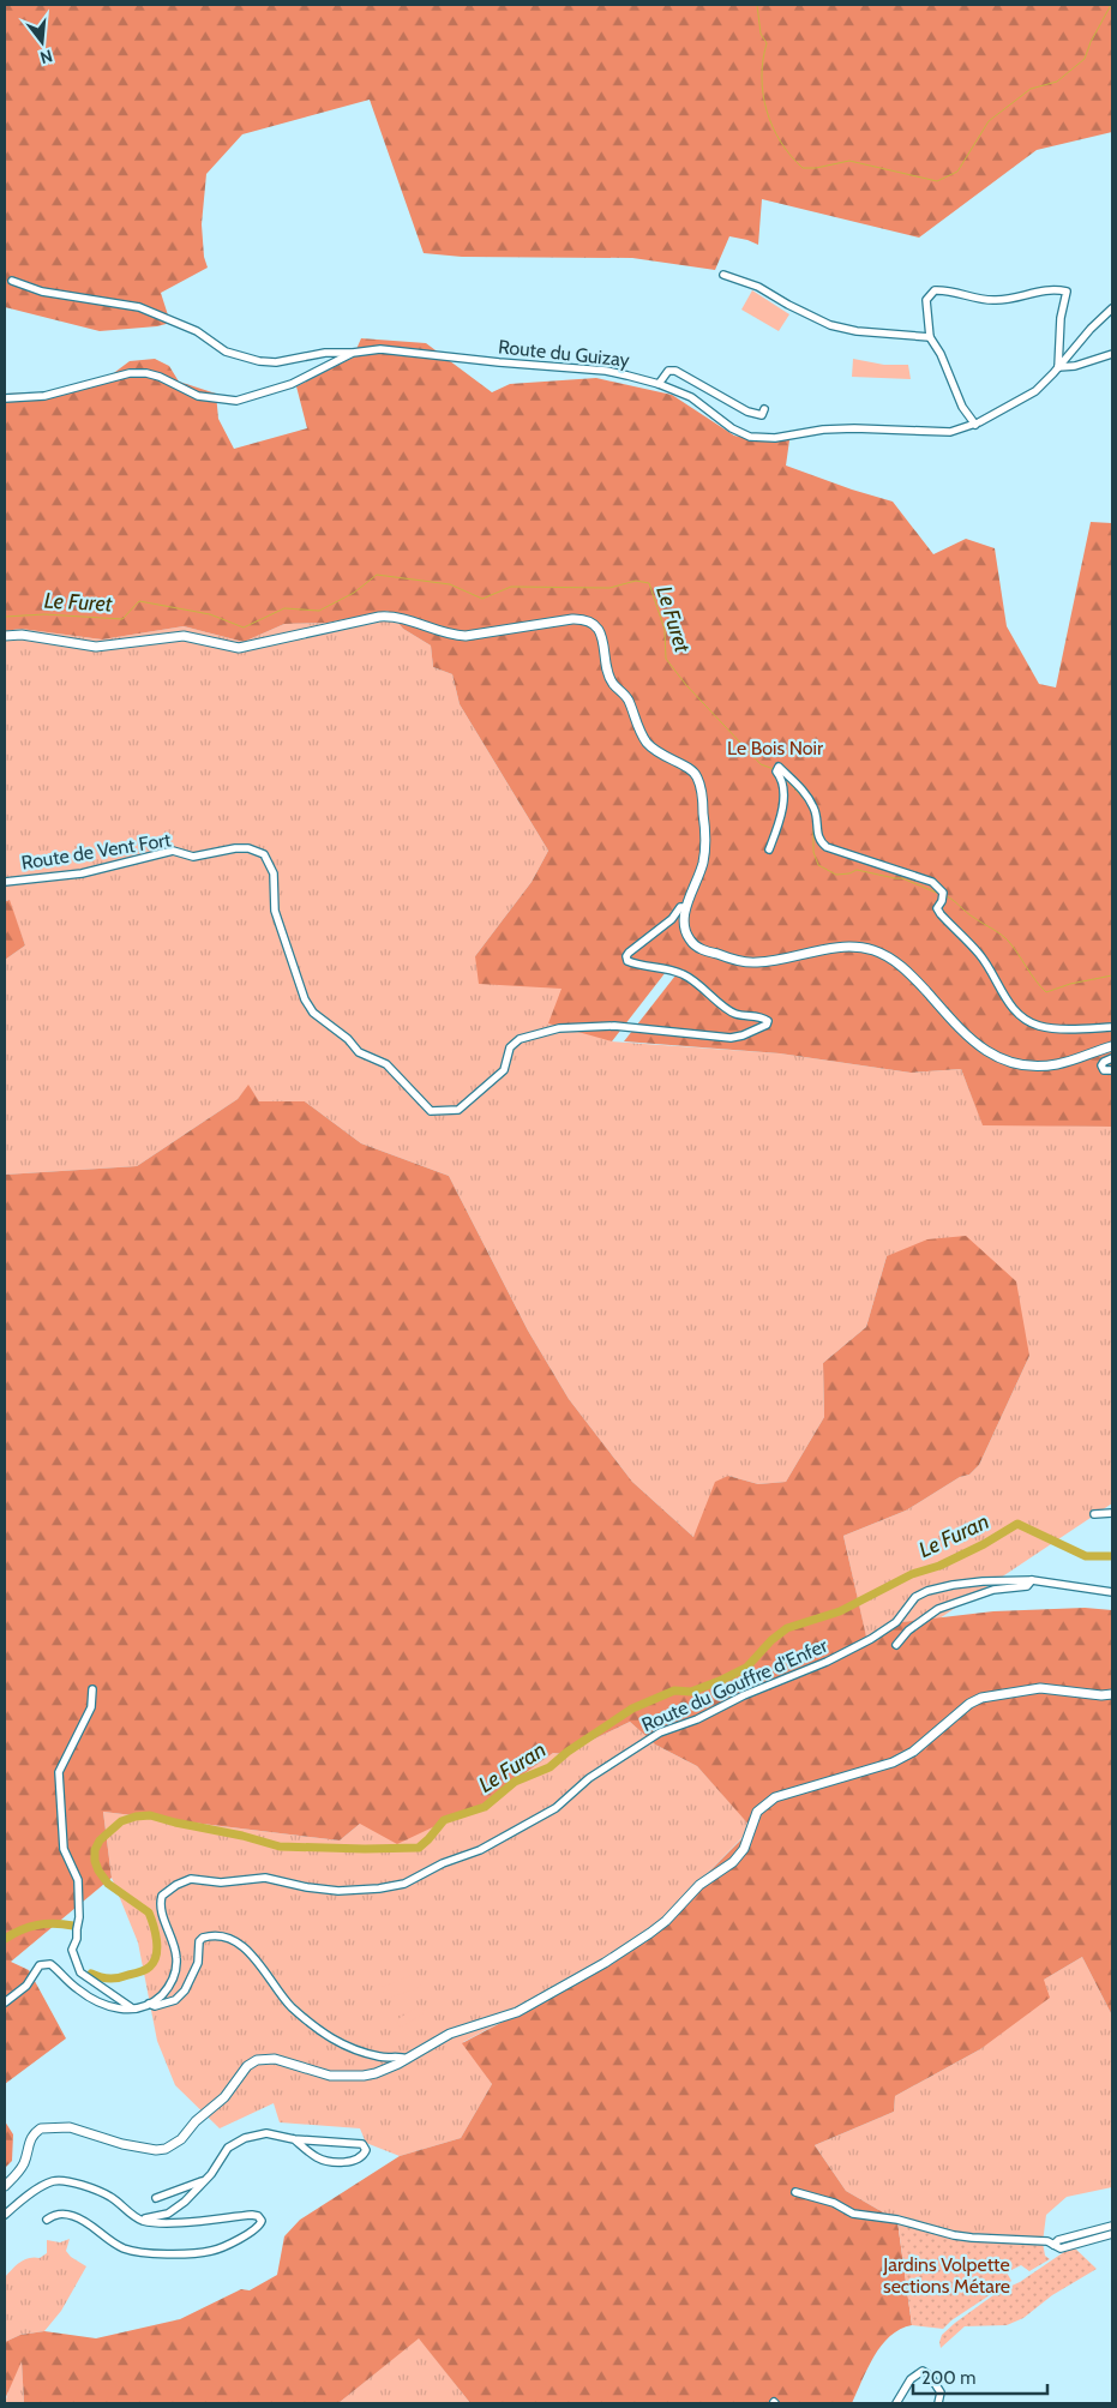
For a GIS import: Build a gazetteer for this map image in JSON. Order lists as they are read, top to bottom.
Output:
{
  "streets": {
    "street": ["Route du Guizay", "Route de Vent Fort", "Route du Gouffre d'Enfer"]
  },
  "water": ["Le Furet", "Le Furan"],
  "parks": ["Le Bois Noir", "Jardins Volpette sections Métare"],
  "scale_bar": "200 m",
  "north": "bottom"
}
